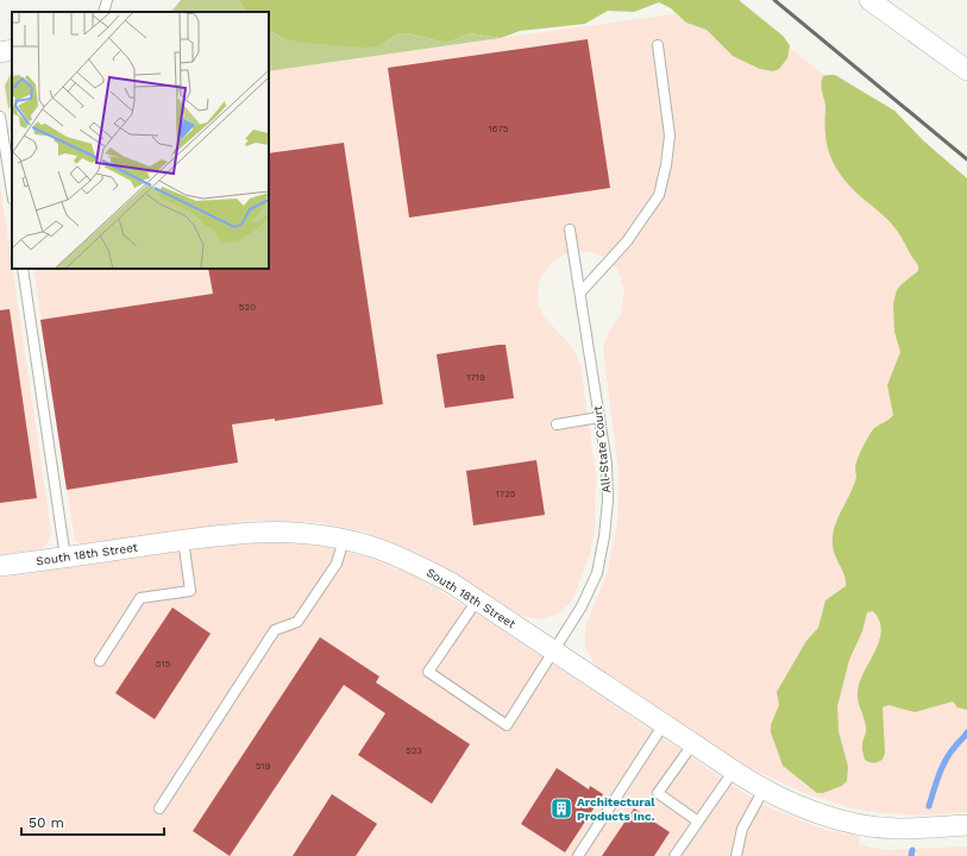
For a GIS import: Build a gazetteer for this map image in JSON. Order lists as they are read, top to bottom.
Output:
{
  "streets": {
    "street": ["South 18th Street"],
    "lane": ["All-State Court"]
  },
  "crossings": [
    ["All-State Court", "South 18th Street"]
  ],
  "places": {
    "building": ["Architectural Products Inc."]
  },
  "house_numbers": [
    "1675",
    "520",
    "1719",
    "1725",
    "515",
    "523",
    "519"
  ],
  "scale_bar": "50 m"
}
